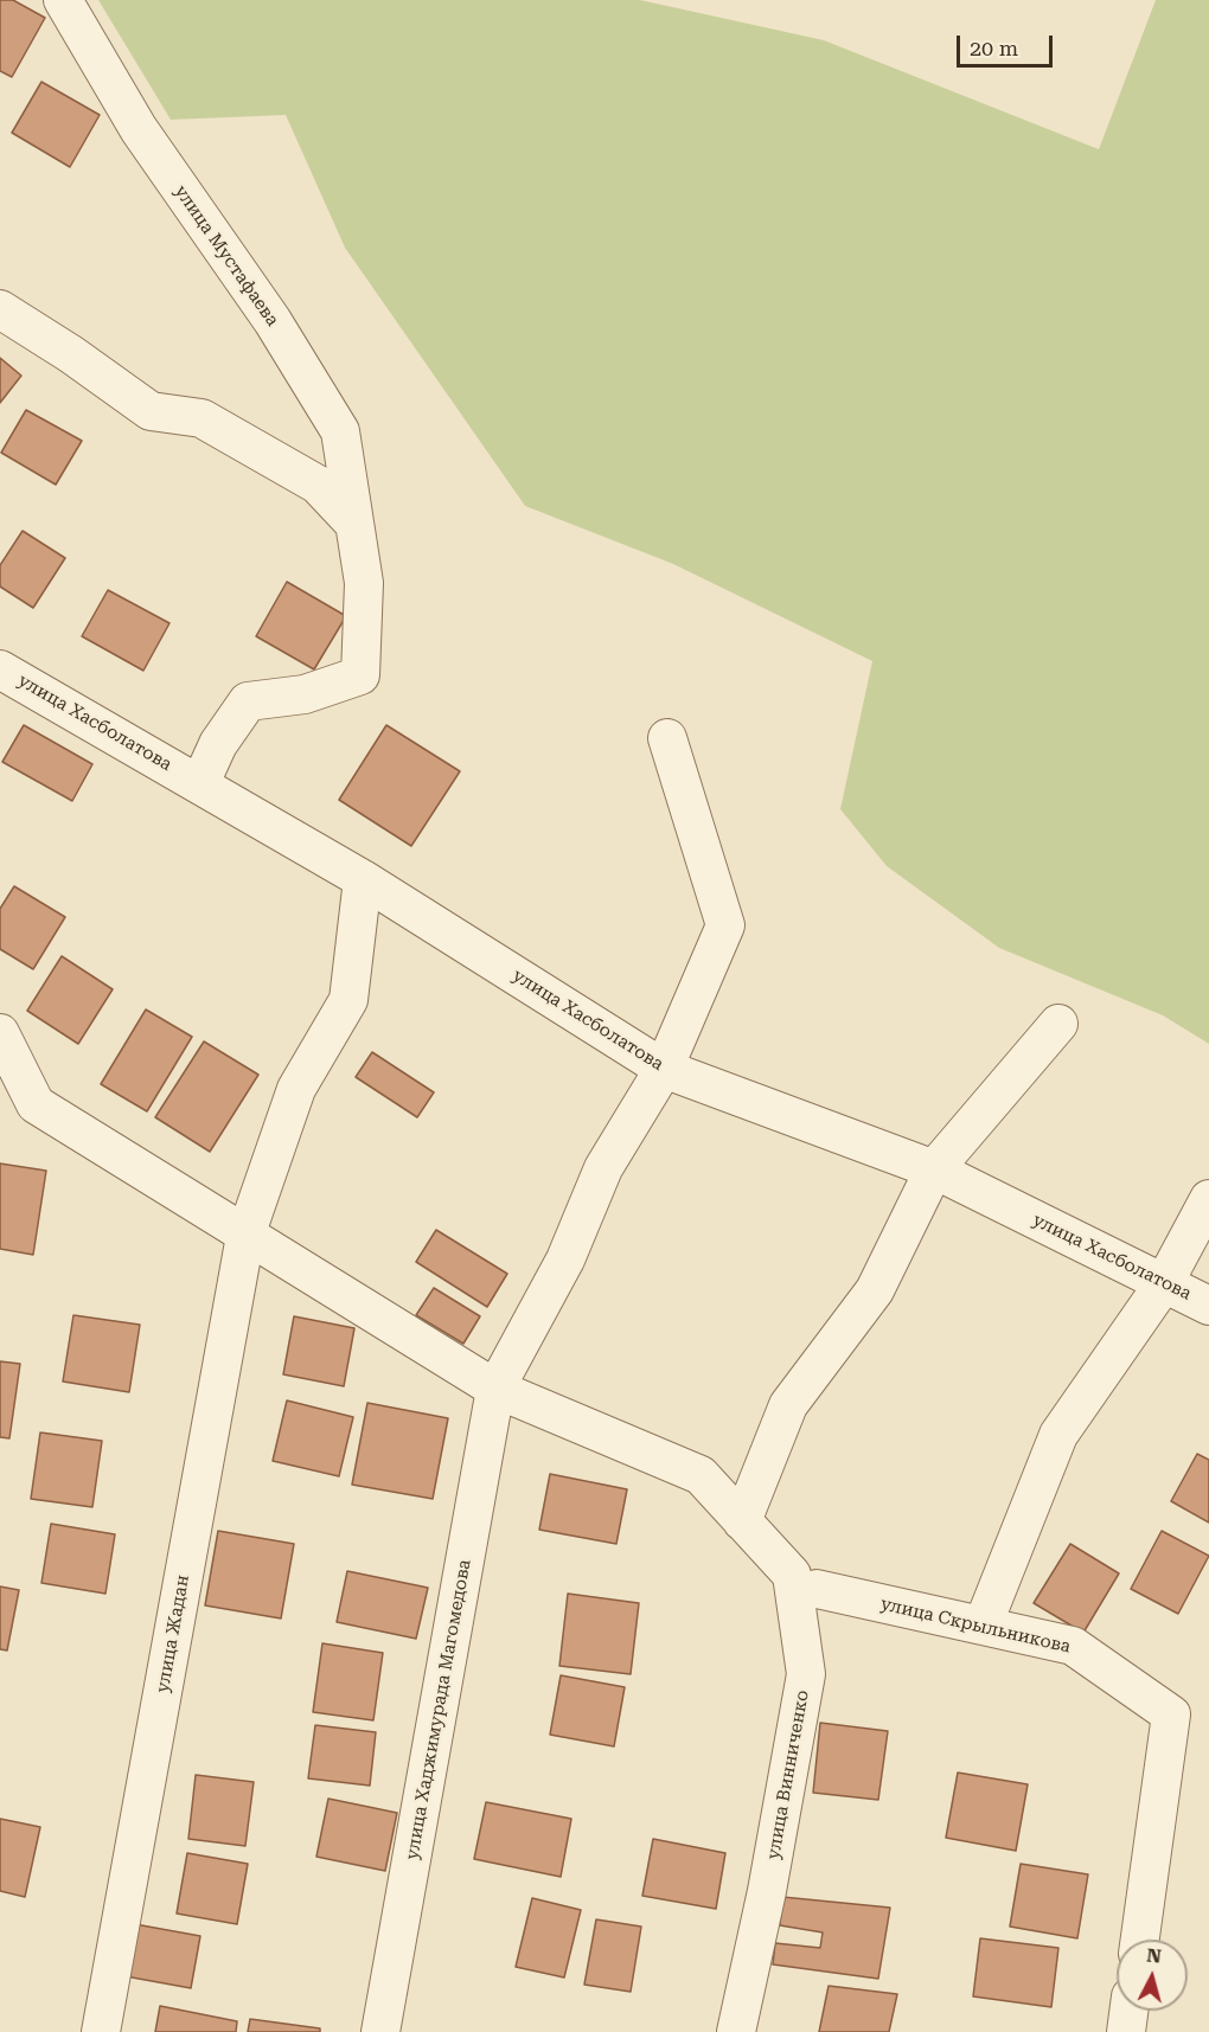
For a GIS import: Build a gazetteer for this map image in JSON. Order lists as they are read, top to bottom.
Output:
{
  "streets": {
    "street": [
      "улица Мустафаева",
      "улица Хасболатова",
      "улица Скрыльникова",
      "улица Жадан",
      "улица Хаджимурада Магомедова",
      "улица Винниченко"
    ]
  },
  "crossings": [
    ["улица Мустафаева", "улица Хасболатова"],
    ["улица Хасболатова", "улица Жадан"],
    ["улица Хасболатова", "улица Хаджимурада Магомедова"],
    ["улица Жадан", "улица Винниченко"],
    ["улица Хаджимурада Магомедова", "улица Винниченко"]
  ],
  "scale_bar": "20 m",
  "north": "top"
}
